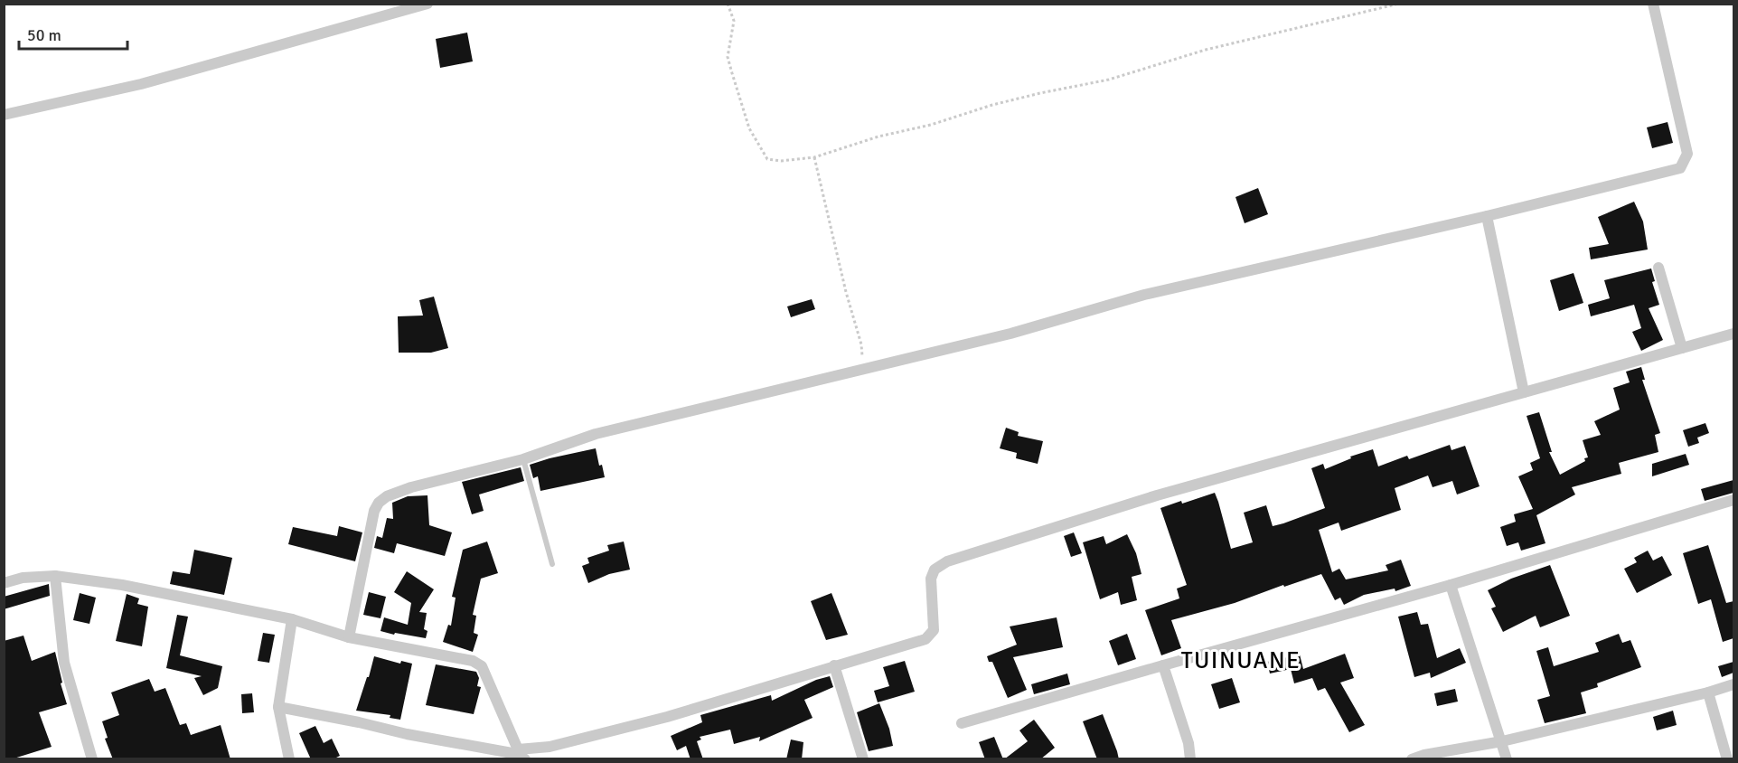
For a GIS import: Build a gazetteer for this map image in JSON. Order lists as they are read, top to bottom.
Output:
{
  "districts": ["TUINUANE"],
  "scale_bar": "50 m"
}
